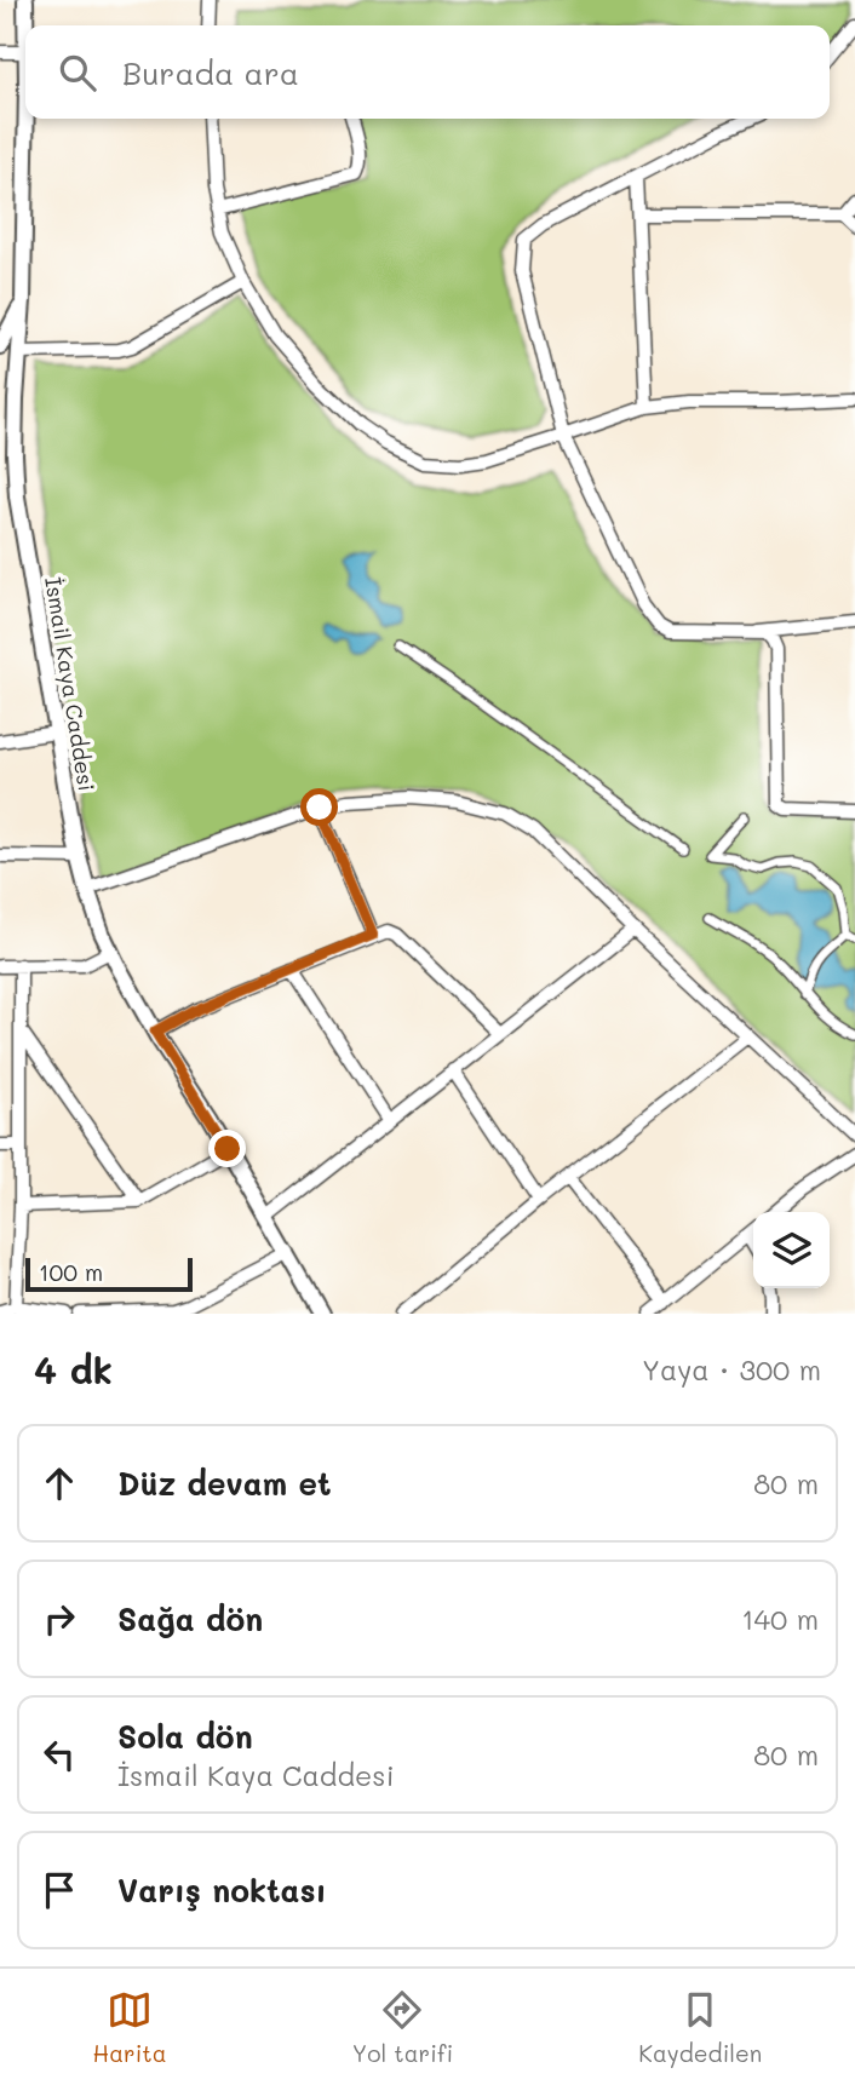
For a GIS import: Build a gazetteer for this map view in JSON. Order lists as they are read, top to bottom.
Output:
{
  "streets": {
    "street": ["İsmail Kaya Caddesi"]
  },
  "scale_bar": "100 m",
  "page": {
    "search": "Burada ara",
    "scale": "100 m",
    "heading": ["4 dk", "Yaya · 300 m"],
    "list": [
      ["Düz devam et", "80 m"],
      ["Sağa dön", "140 m"],
      ["Sola dön", "İsmail Kaya Caddesi", "80 m"],
      "Varış noktası"
    ],
    "nav": ["Harita", "Yol tarifi", "Kaydedilen"]
  }
}
